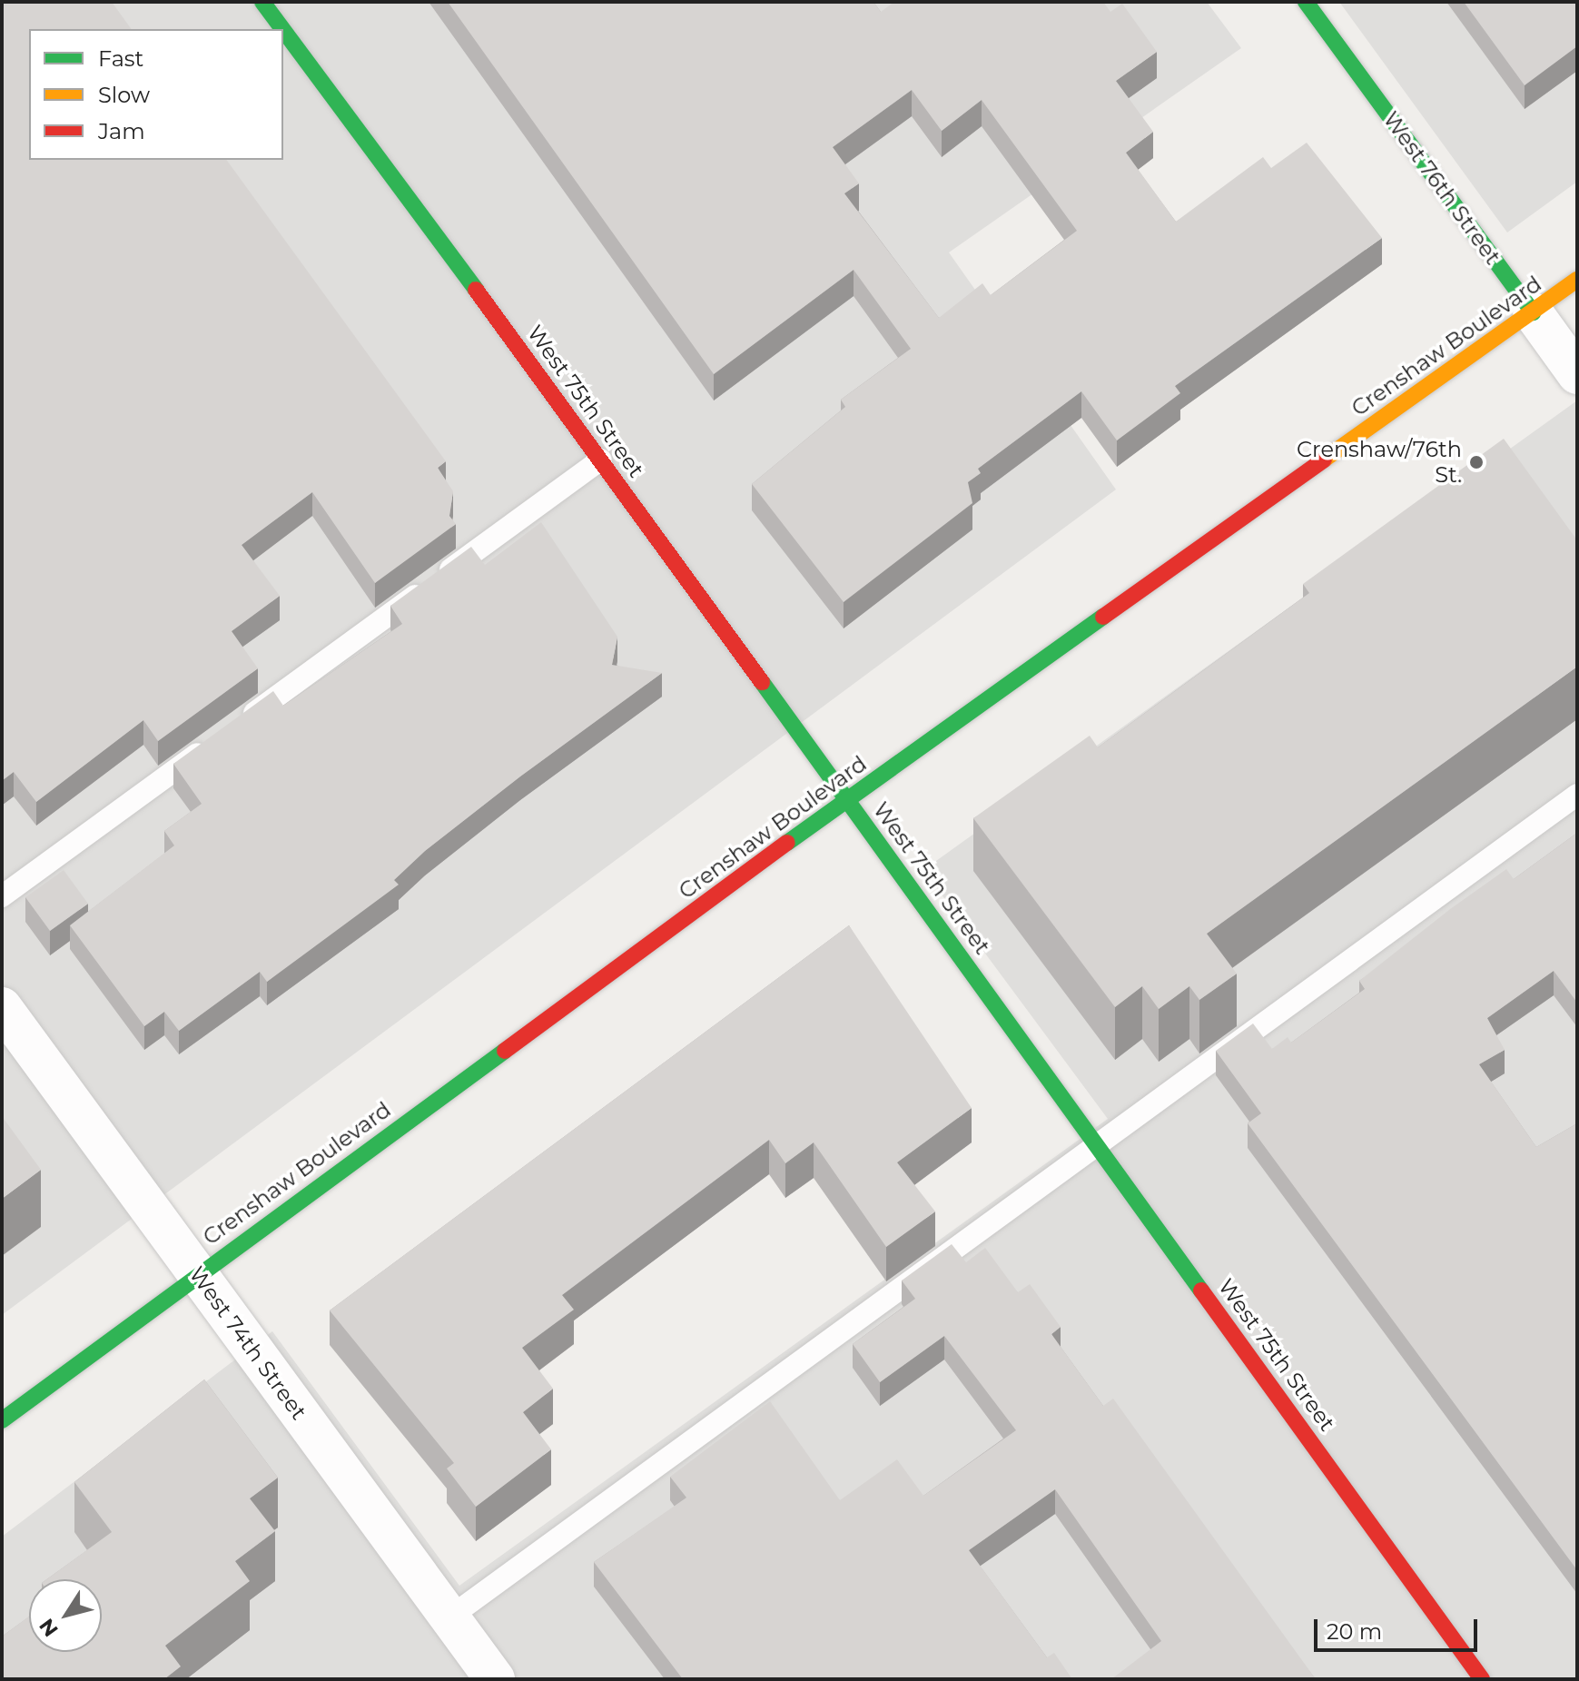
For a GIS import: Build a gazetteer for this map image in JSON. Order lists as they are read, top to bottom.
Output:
{
  "streets": {
    "street": [
      "West 76th Street",
      "Crenshaw Boulevard",
      "West 75th Street",
      "West 74th Street"
    ]
  },
  "crossings": [
    ["West 76th Street", "Crenshaw Boulevard"],
    ["Crenshaw Boulevard", "West 75th Street"],
    ["Crenshaw Boulevard", "West 74th Street"]
  ],
  "places": ["Crenshaw/76th St."],
  "legend": ["Fast", "Slow", "Jam"],
  "scale_bar": "20 m",
  "north": "bottom left"
}
